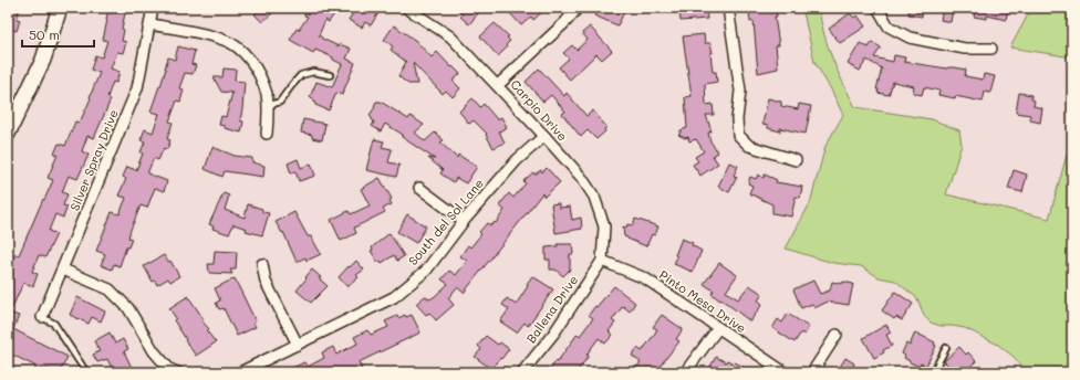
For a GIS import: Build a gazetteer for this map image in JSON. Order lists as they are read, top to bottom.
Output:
{
  "streets": {
    "street": [
      "Carpio Drive",
      "Silver Spray Drive",
      "South del Sol Lane",
      "Pinto Mesa Drive",
      "Ballena Drive"
    ]
  },
  "crossings": [
    ["Carpio Drive", "South del Sol Lane"],
    ["Carpio Drive", "Pinto Mesa Drive"],
    ["Carpio Drive", "Ballena Drive"],
    ["Pinto Mesa Drive", "Ballena Drive"]
  ],
  "scale_bar": "50 m"
}
